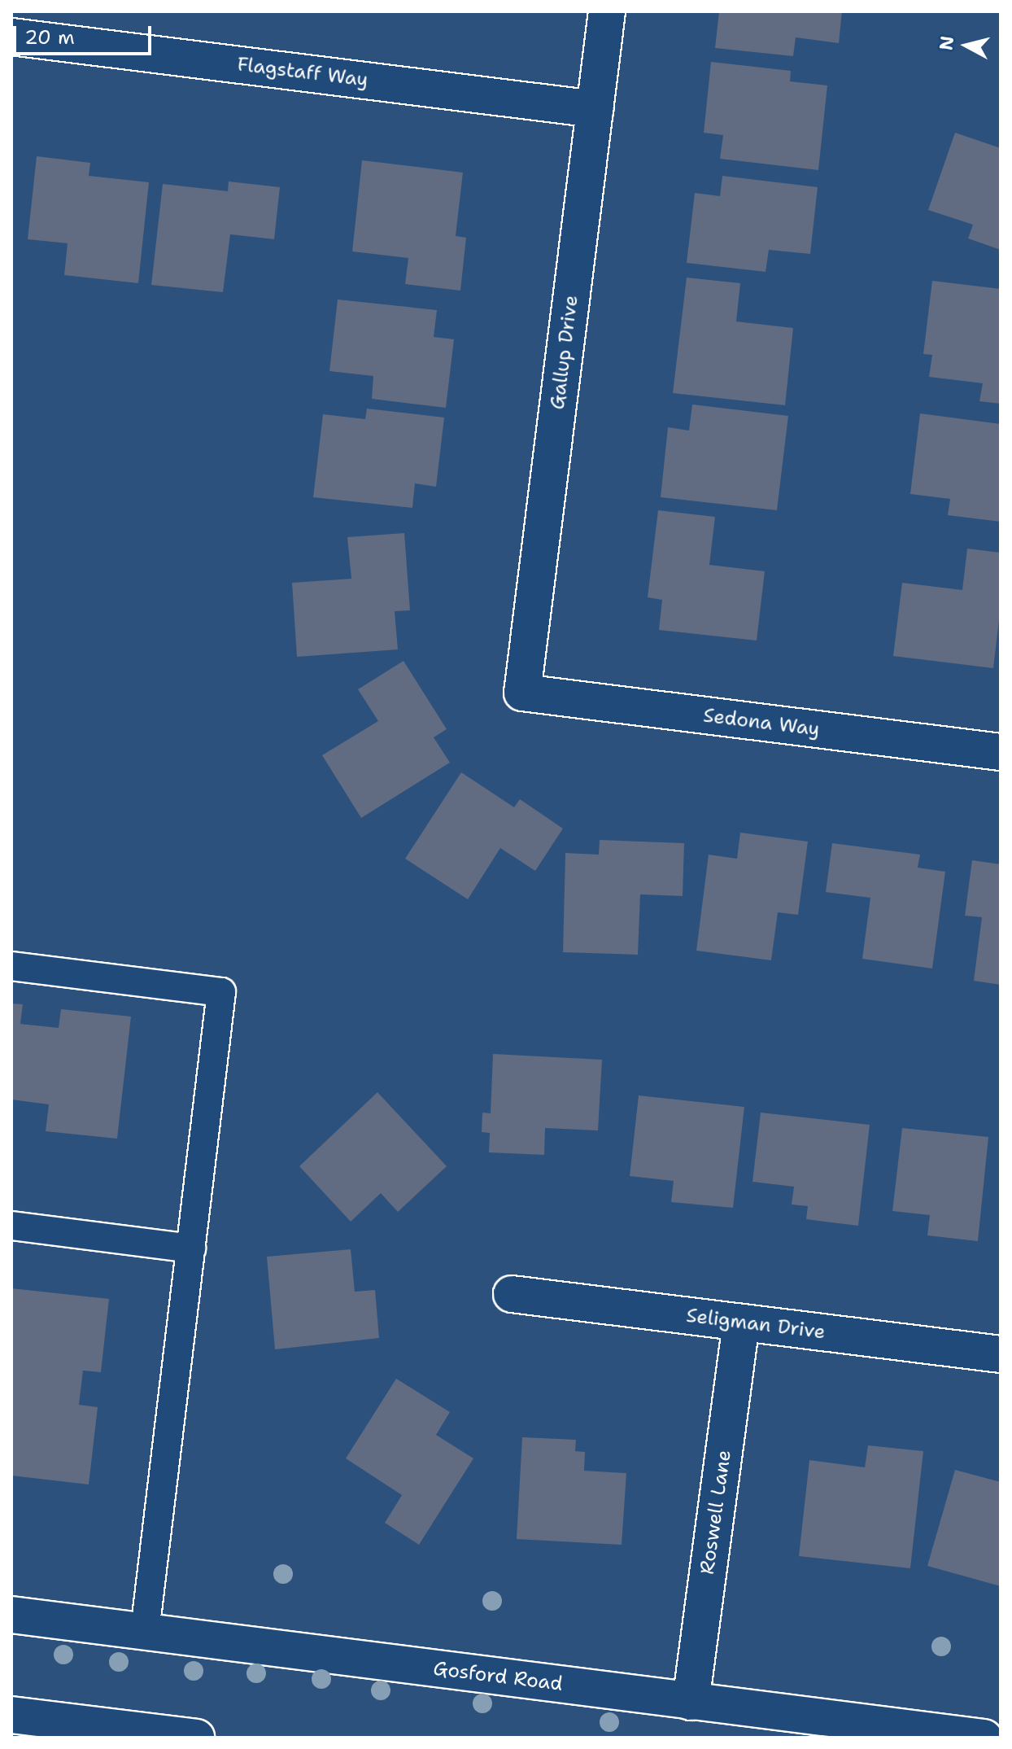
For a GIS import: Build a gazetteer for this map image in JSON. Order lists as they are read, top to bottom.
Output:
{
  "streets": {
    "street": [
      "Flagstaff Way",
      "Gallup Drive",
      "Sedona Way",
      "Seligman Drive",
      "Roswell Lane",
      "Gosford Road"
    ]
  },
  "crossings": [
    ["Flagstaff Way", "Gallup Drive"],
    ["Gallup Drive", "Sedona Way"],
    ["Seligman Drive", "Roswell Lane"],
    ["Roswell Lane", "Gosford Road"]
  ],
  "scale_bar": "20 m",
  "north": "left"
}
